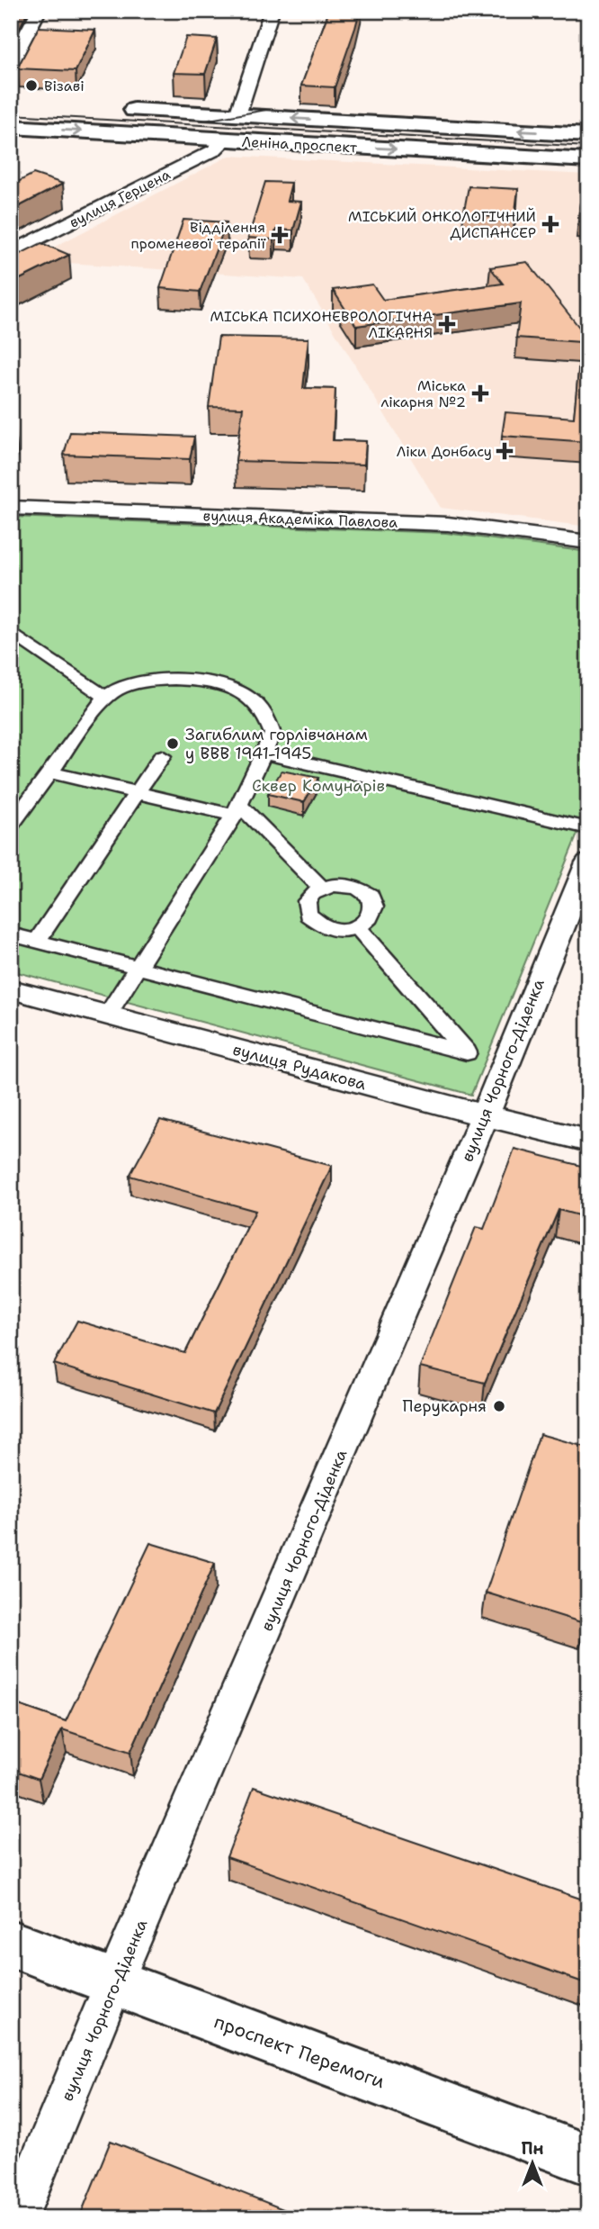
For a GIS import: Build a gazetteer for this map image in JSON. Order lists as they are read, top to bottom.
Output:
{
  "streets": {
    "main road": ["Леніна проспект", "проспект Перемоги"],
    "street": [
      "вулиця Герцена",
      "вулиця Академіка Павлова",
      "вулиця Рудакова",
      "вулиця Чорного-Діденка"
    ]
  },
  "crossings": [
    ["Леніна проспект", "вулиця Герцена"],
    ["вулиця Рудакова", "вулиця Чорного-Діденка"],
    ["вулиця Чорного-Діденка", "проспект Перемоги"]
  ],
  "parks": ["Сквер Комунарів"],
  "places": {
    "other": ["Візаві", "Загиблим горлівчанам у ВВВ 1941-1945", "Перукарня"],
    "health": [
      "МІСЬКИЙ ОНКОЛОГІЧНИЙ ДИСПАНСЕР",
      "Відділення променевої терапії",
      "МІСЬКА ПСИХОНЕВРОЛОГІЧНА ЛІКАРНЯ",
      "Міська лікарня №2",
      "Ліки Донбасу"
    ]
  },
  "north": "top"
}
